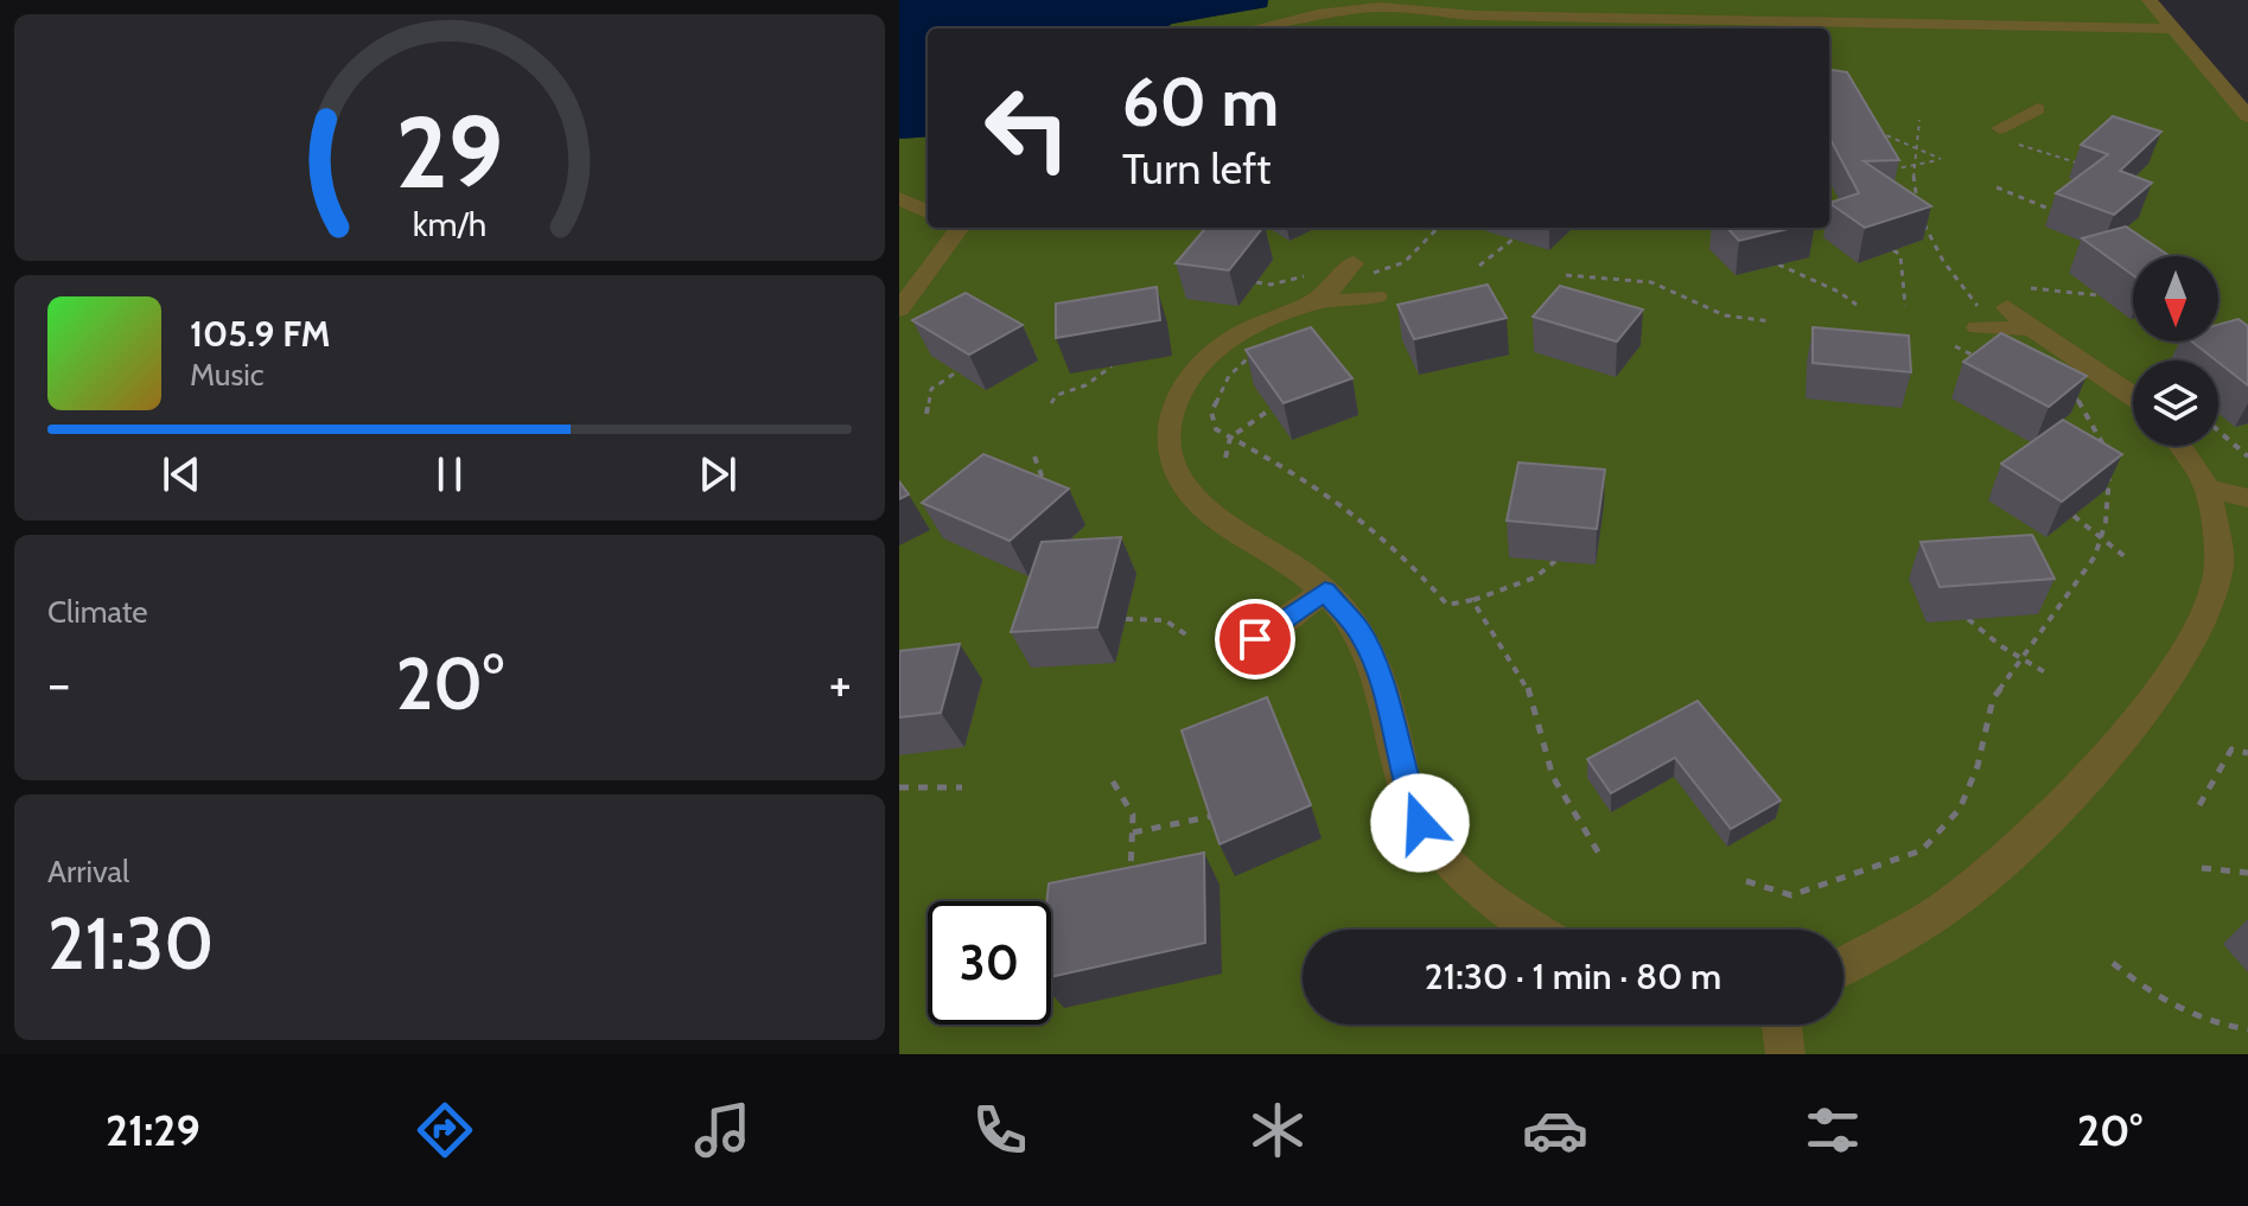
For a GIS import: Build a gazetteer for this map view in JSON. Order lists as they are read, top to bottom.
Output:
{
  "north": "bottom",
  "page": {
    "turn": ["60 m", "Turn left"],
    "song": ["105.9 FM", "Music"],
    "tile": [
      "Climate",
      ["Arrival", "21:30"]
    ],
    "heat": ["−", "20°", "+"],
    "limit": "30",
    "trip": "21:30 · 1 min · 80 m",
    "tabs": ["21:29", "20°"],
    "gauge": ["29", "km/h"]
  }
}
